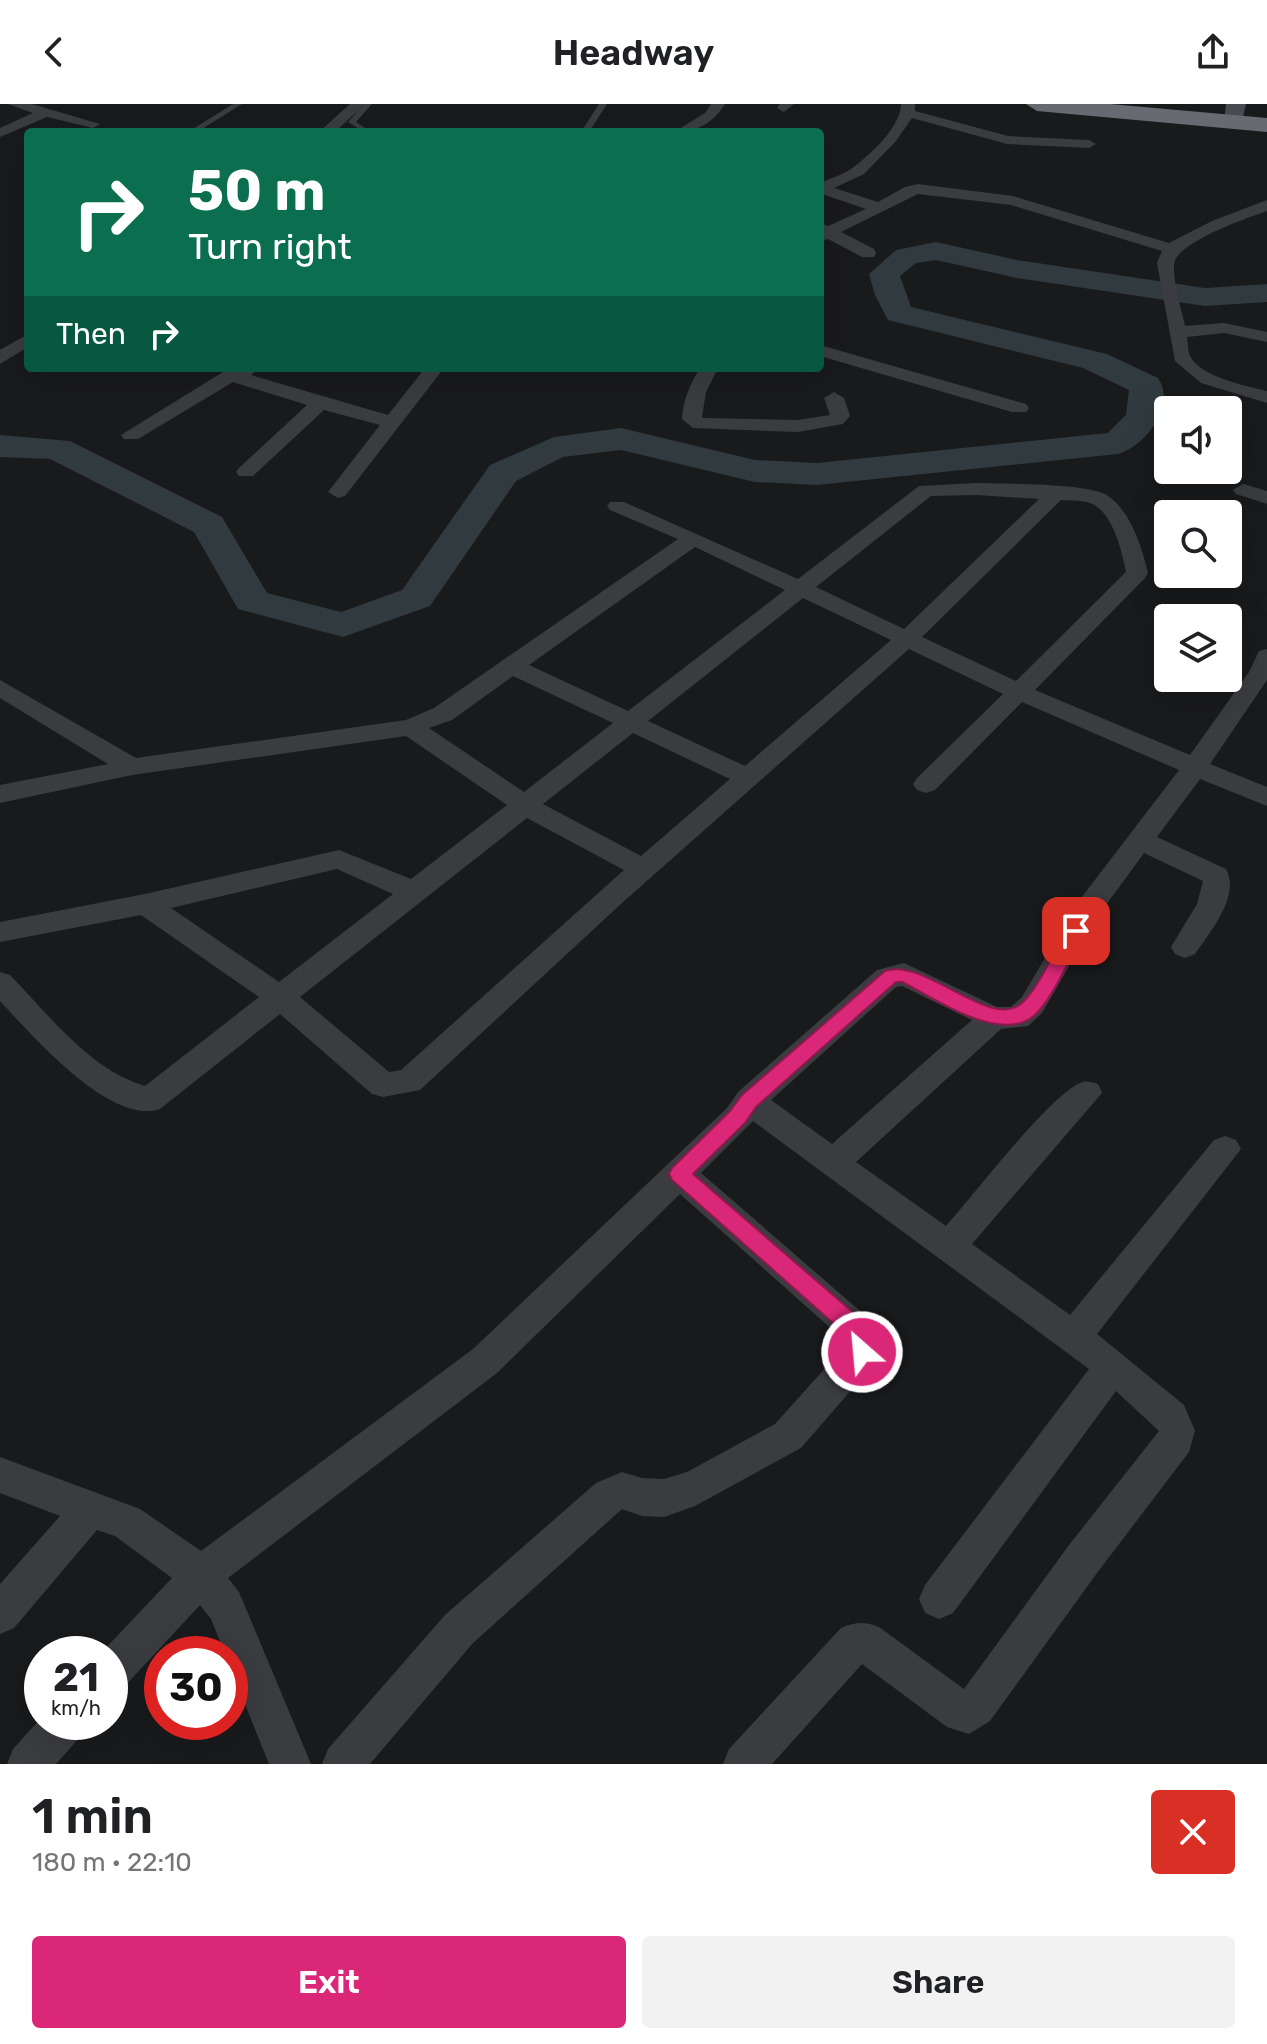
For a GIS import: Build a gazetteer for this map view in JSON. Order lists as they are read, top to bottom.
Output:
{
  "page": {
    "header": "Headway",
    "turn": ["50 m", "Turn right"],
    "then": "Then",
    "speed": "21 km/h",
    "limit": "30",
    "heading": ["1 min", "180 m · 22:10"],
    "buttons": ["Exit", "Share"]
  }
}
